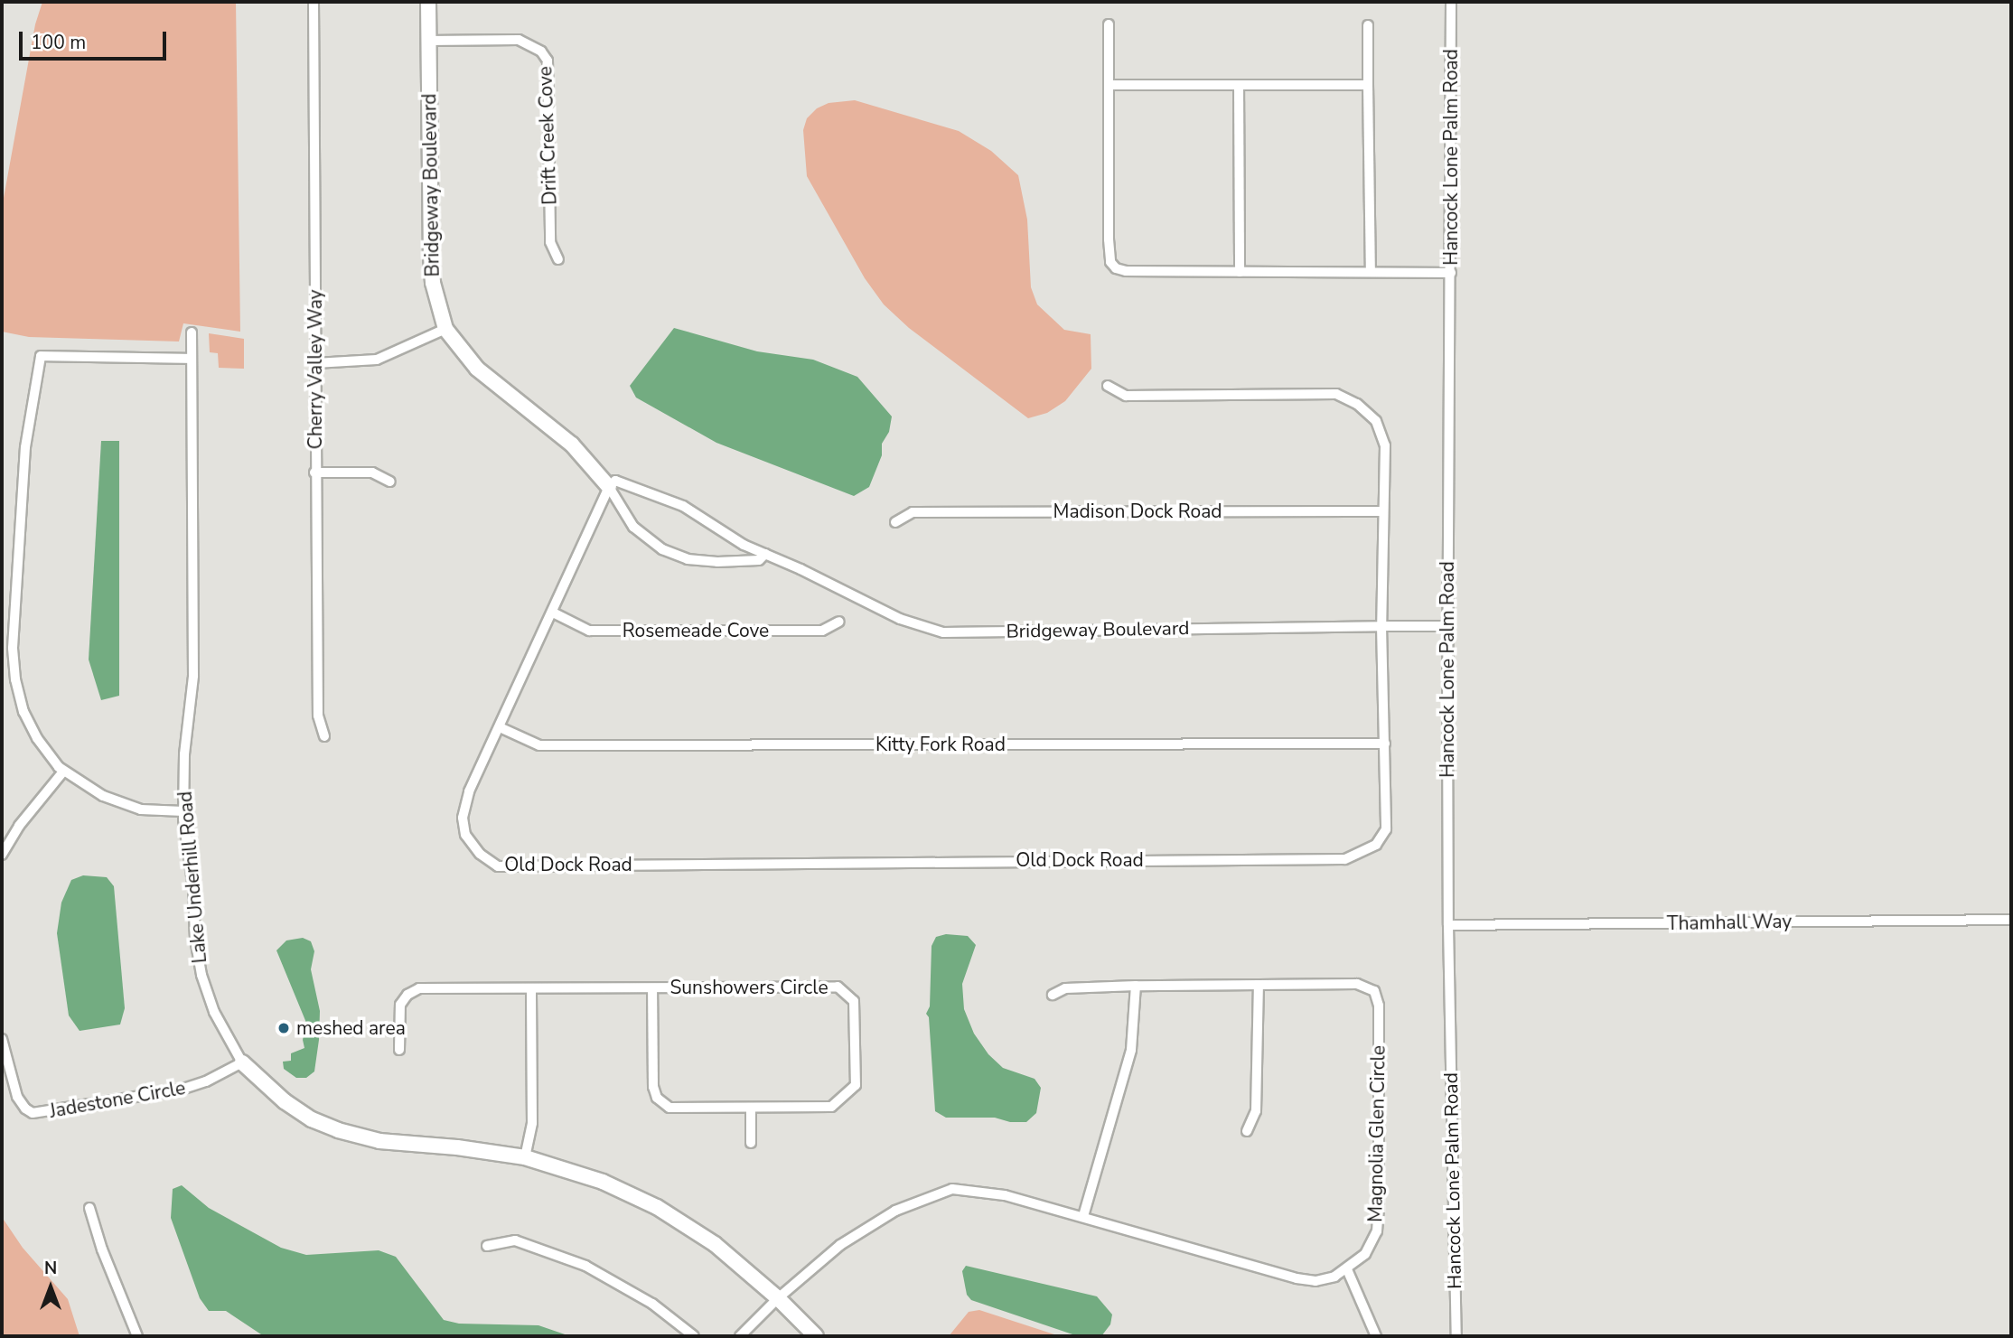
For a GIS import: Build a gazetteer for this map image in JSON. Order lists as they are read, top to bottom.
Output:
{
  "streets": {
    "street": [
      "Drift Creek Cove",
      "Hancock Lone Palm Road",
      "Bridgeway Boulevard",
      "Cherry Valley Way",
      "Madison Dock Road",
      "Rosemeade Cove",
      "Kitty Fork Road",
      "Old Dock Road",
      "Lake Underhill Road",
      "Thamhall Way",
      "Sunshowers Circle",
      "Jadestone Circle",
      "Magnolia Glen Circle"
    ]
  },
  "crossings": [
    ["Drift Creek Cove", "Bridgeway Boulevard"],
    ["Hancock Lone Palm Road", "Bridgeway Boulevard"],
    ["Hancock Lone Palm Road", "Thamhall Way"],
    ["Bridgeway Boulevard", "Old Dock Road"],
    ["Madison Dock Road", "Old Dock Road"],
    ["Rosemeade Cove", "Old Dock Road"],
    ["Kitty Fork Road", "Old Dock Road"],
    ["Lake Underhill Road", "Jadestone Circle"],
    ["Lake Underhill Road", "Magnolia Glen Circle"]
  ],
  "places": ["meshed area"],
  "scale_bar": "100 m",
  "north": "top"
}
